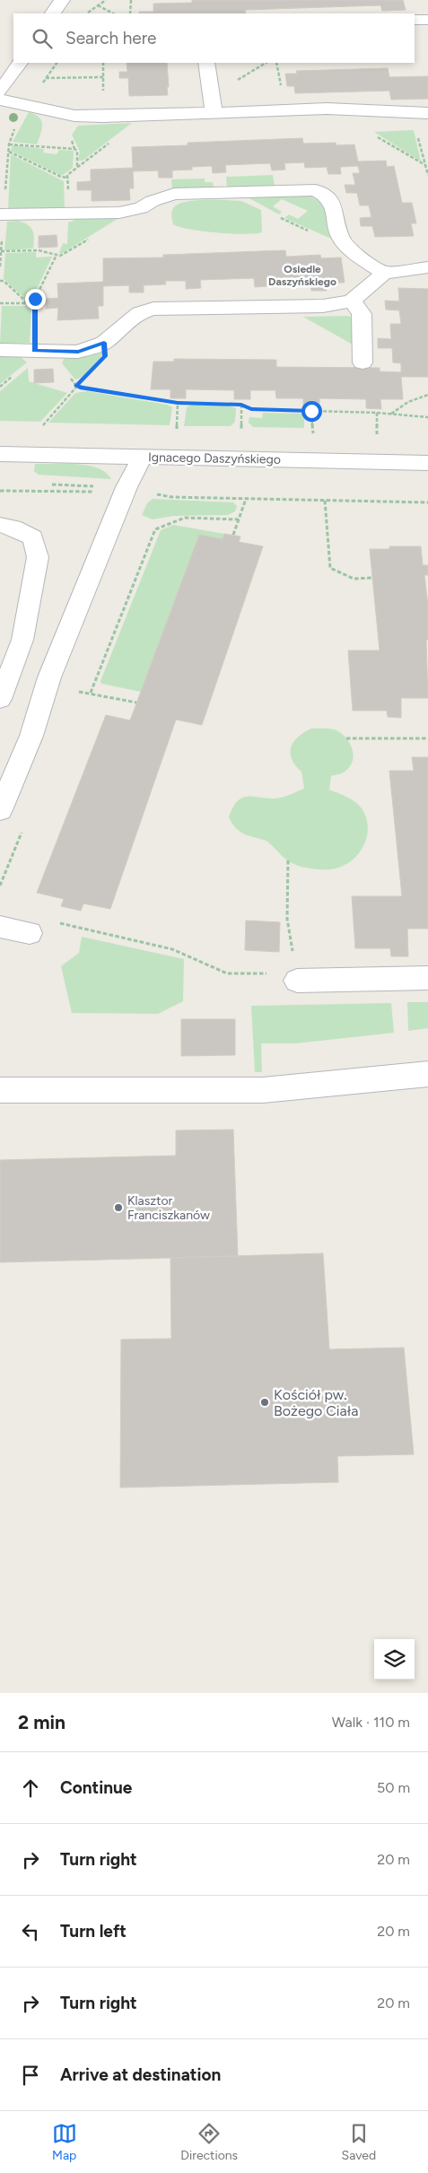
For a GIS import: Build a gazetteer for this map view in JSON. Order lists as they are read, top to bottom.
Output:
{
  "streets": {
    "street": ["Ignacego Daszyńskiego"]
  },
  "districts": ["Osiedle Daszyńskiego"],
  "places": ["Klasztor Franciszkanów", "Kościół pw. Bożego Ciała"],
  "page": {
    "search": "Search here",
    "heading": ["2 min", "Walk · 110 m"],
    "list": [
      ["Continue", "50 m"],
      ["Turn right", "20 m"],
      ["Turn left", "20 m"],
      ["Turn right", "20 m"],
      "Arrive at destination"
    ],
    "nav": ["Map", "Directions", "Saved"]
  }
}
